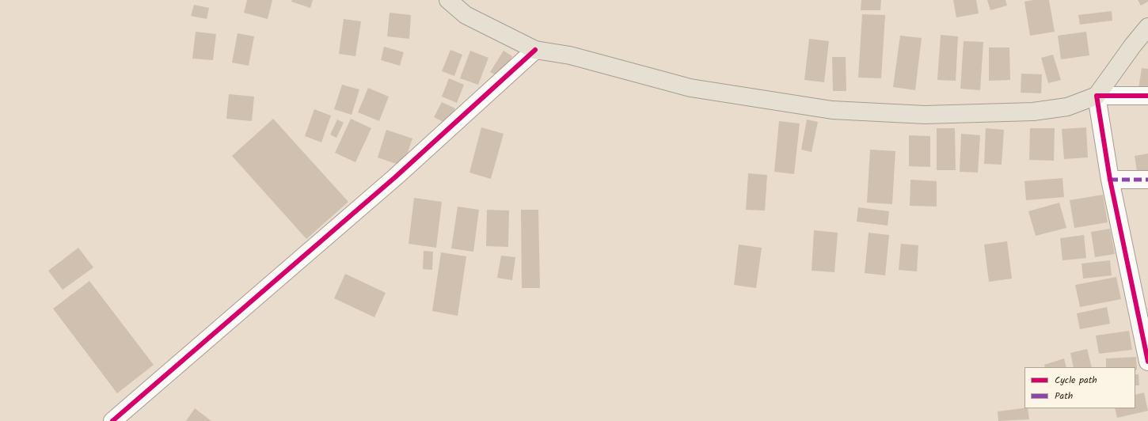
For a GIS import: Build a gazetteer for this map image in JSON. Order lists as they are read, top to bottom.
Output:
{
  "legend": ["Cycle path", "Path"]
}
